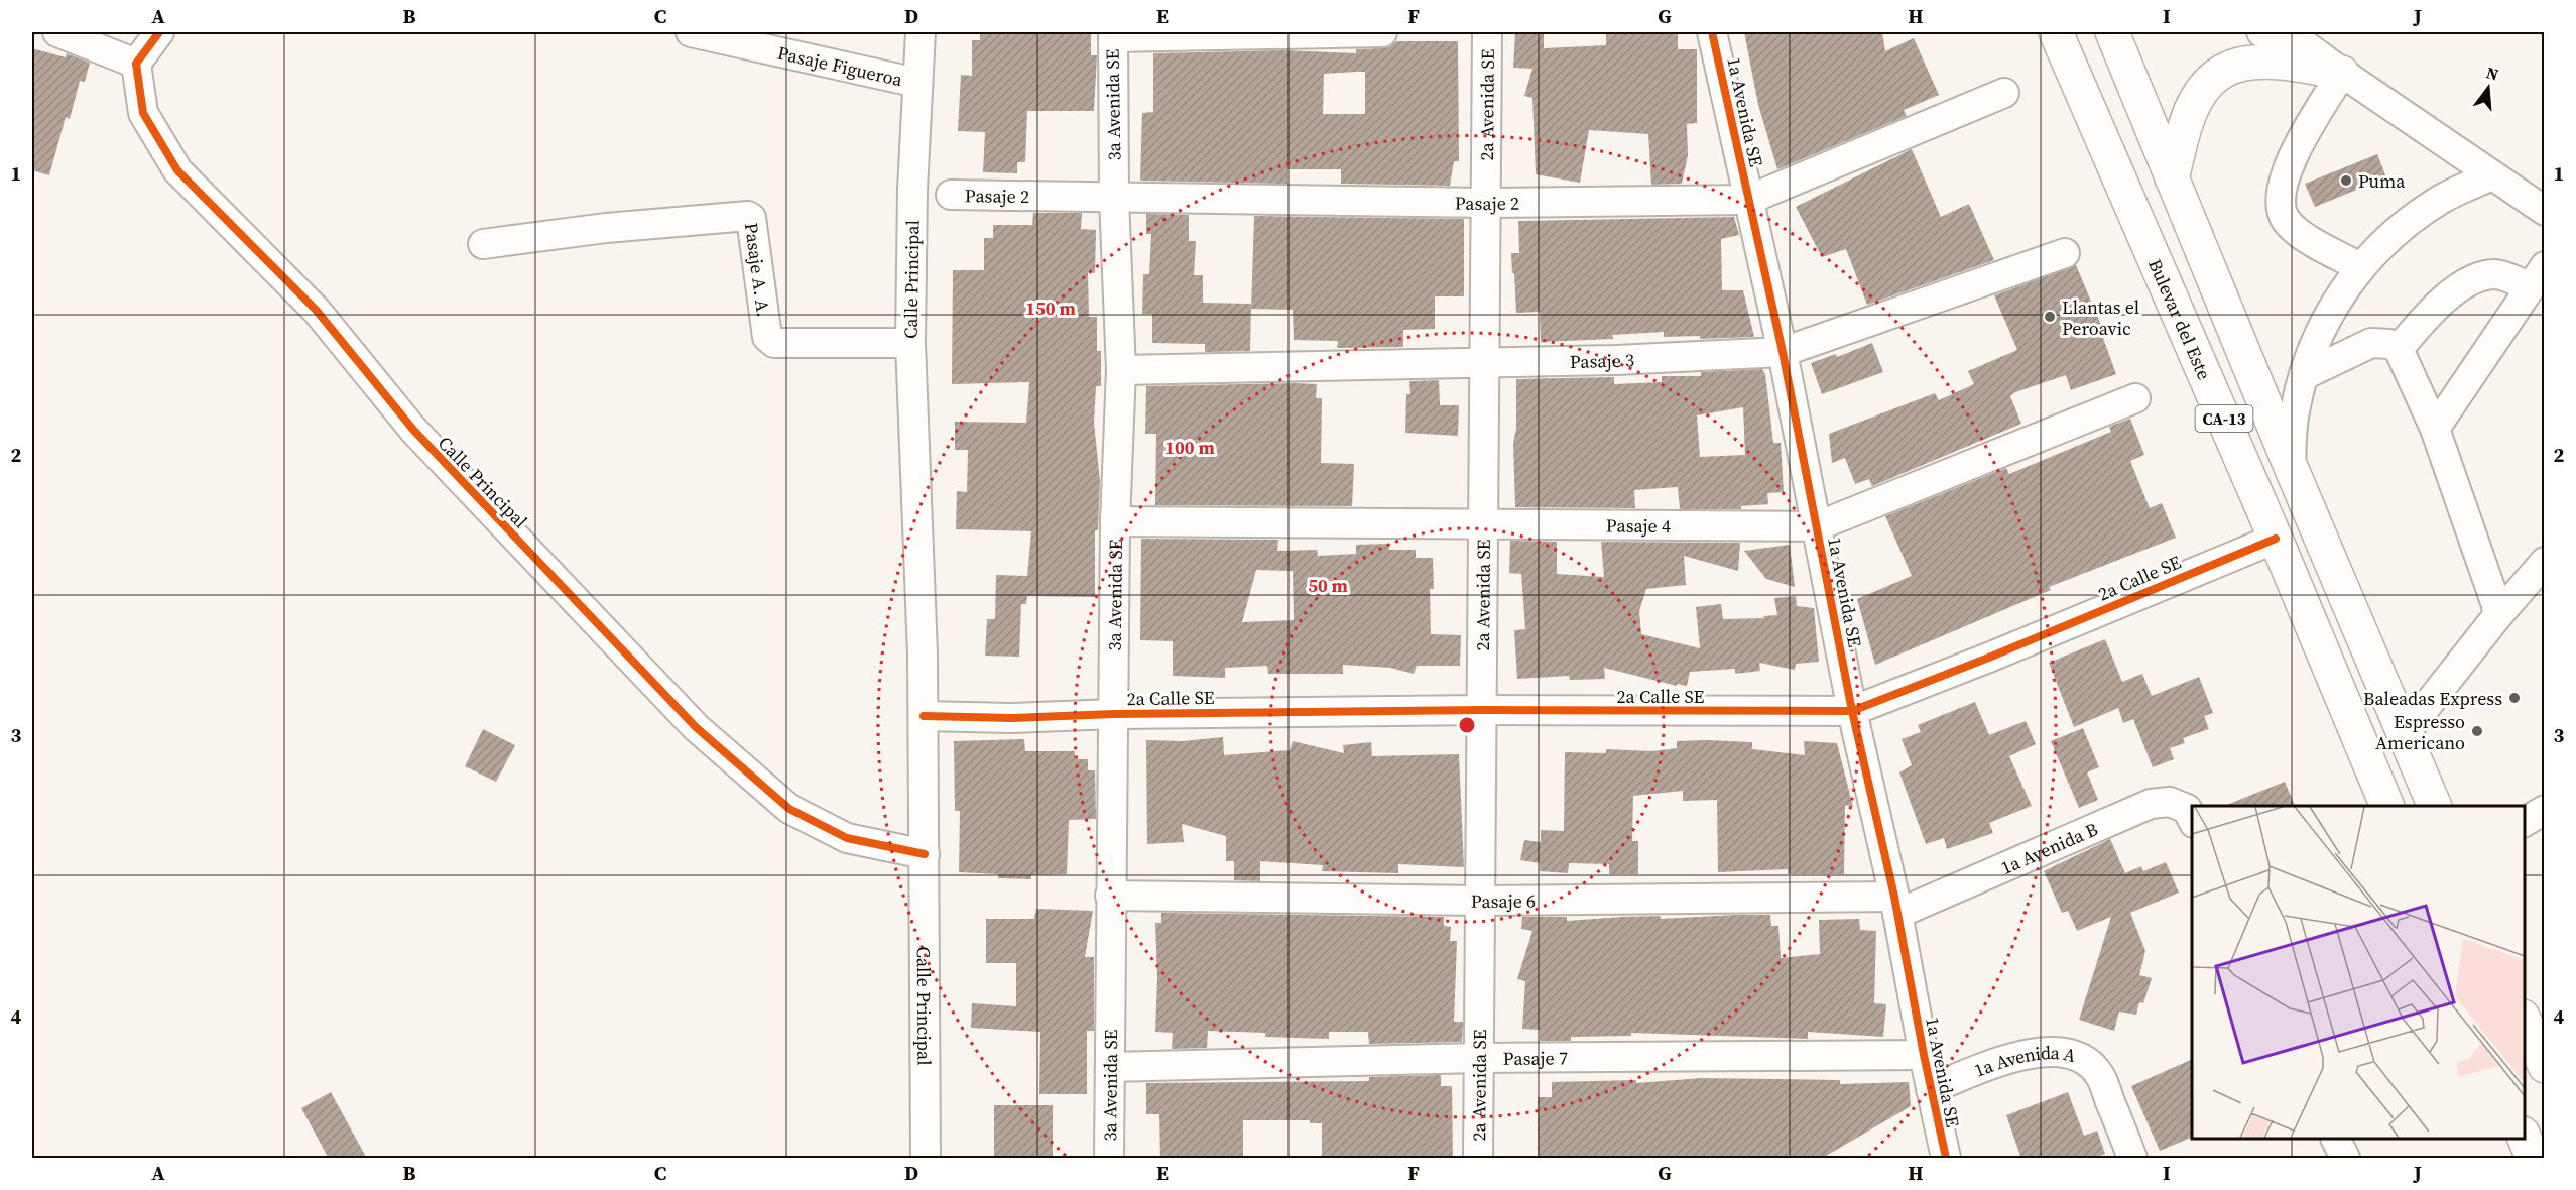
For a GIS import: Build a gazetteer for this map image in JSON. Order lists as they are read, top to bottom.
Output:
{
  "streets": {
    "highway": ["Bulevar del Este", "CA-13"],
    "street": [
      "Pasaje Figueroa",
      "3a Avenida SE",
      "2a Avenida SE",
      "1a Avenida SE",
      "Pasaje 2",
      "Pasaje A. A.",
      "Calle Principal",
      "Pasaje 3",
      "Pasaje 4",
      "2a Calle SE",
      "1a Avenida B",
      "Pasaje 6",
      "Pasaje 7",
      "1a Avenida A"
    ]
  },
  "crossings": [
    ["Pasaje Figueroa", "Calle Principal"],
    ["3a Avenida SE", "Pasaje 2"],
    ["3a Avenida SE", "Pasaje 3"],
    ["3a Avenida SE", "Pasaje 4"],
    ["3a Avenida SE", "2a Calle SE"],
    ["3a Avenida SE", "Pasaje 6"],
    ["3a Avenida SE", "Pasaje 7"],
    ["2a Avenida SE", "Pasaje 2"],
    ["2a Avenida SE", "Pasaje 3"],
    ["2a Avenida SE", "Pasaje 4"],
    ["2a Avenida SE", "2a Calle SE"],
    ["2a Avenida SE", "Pasaje 6"],
    ["2a Avenida SE", "Pasaje 7"],
    ["1a Avenida SE", "Pasaje 2"],
    ["1a Avenida SE", "Pasaje 3"],
    ["1a Avenida SE", "Pasaje 4"],
    ["1a Avenida SE", "2a Calle SE"],
    ["1a Avenida SE", "1a Avenida B"],
    ["1a Avenida SE", "Pasaje 6"],
    ["1a Avenida SE", "Pasaje 7"],
    ["1a Avenida SE", "1a Avenida A"],
    ["Pasaje A. A.", "Calle Principal"],
    ["Calle Principal", "2a Calle SE"],
    ["Bulevar del Este", "2a Calle SE"],
    ["1a Avenida B", "Pasaje 6"]
  ],
  "places": [
    "Puma",
    "Llantas el Peroavic",
    "Baleadas Express",
    "Espresso Americano"
  ],
  "north": "top",
  "grid": {
    "columns": [
      "A",
      "B",
      "C",
      "D",
      "E",
      "F",
      "G",
      "H",
      "I",
      "J"
    ],
    "rows": [
      "1",
      "2",
      "3",
      "4"
    ]
  },
  "rings": ["150 m", "100 m", "50 m"]
}
